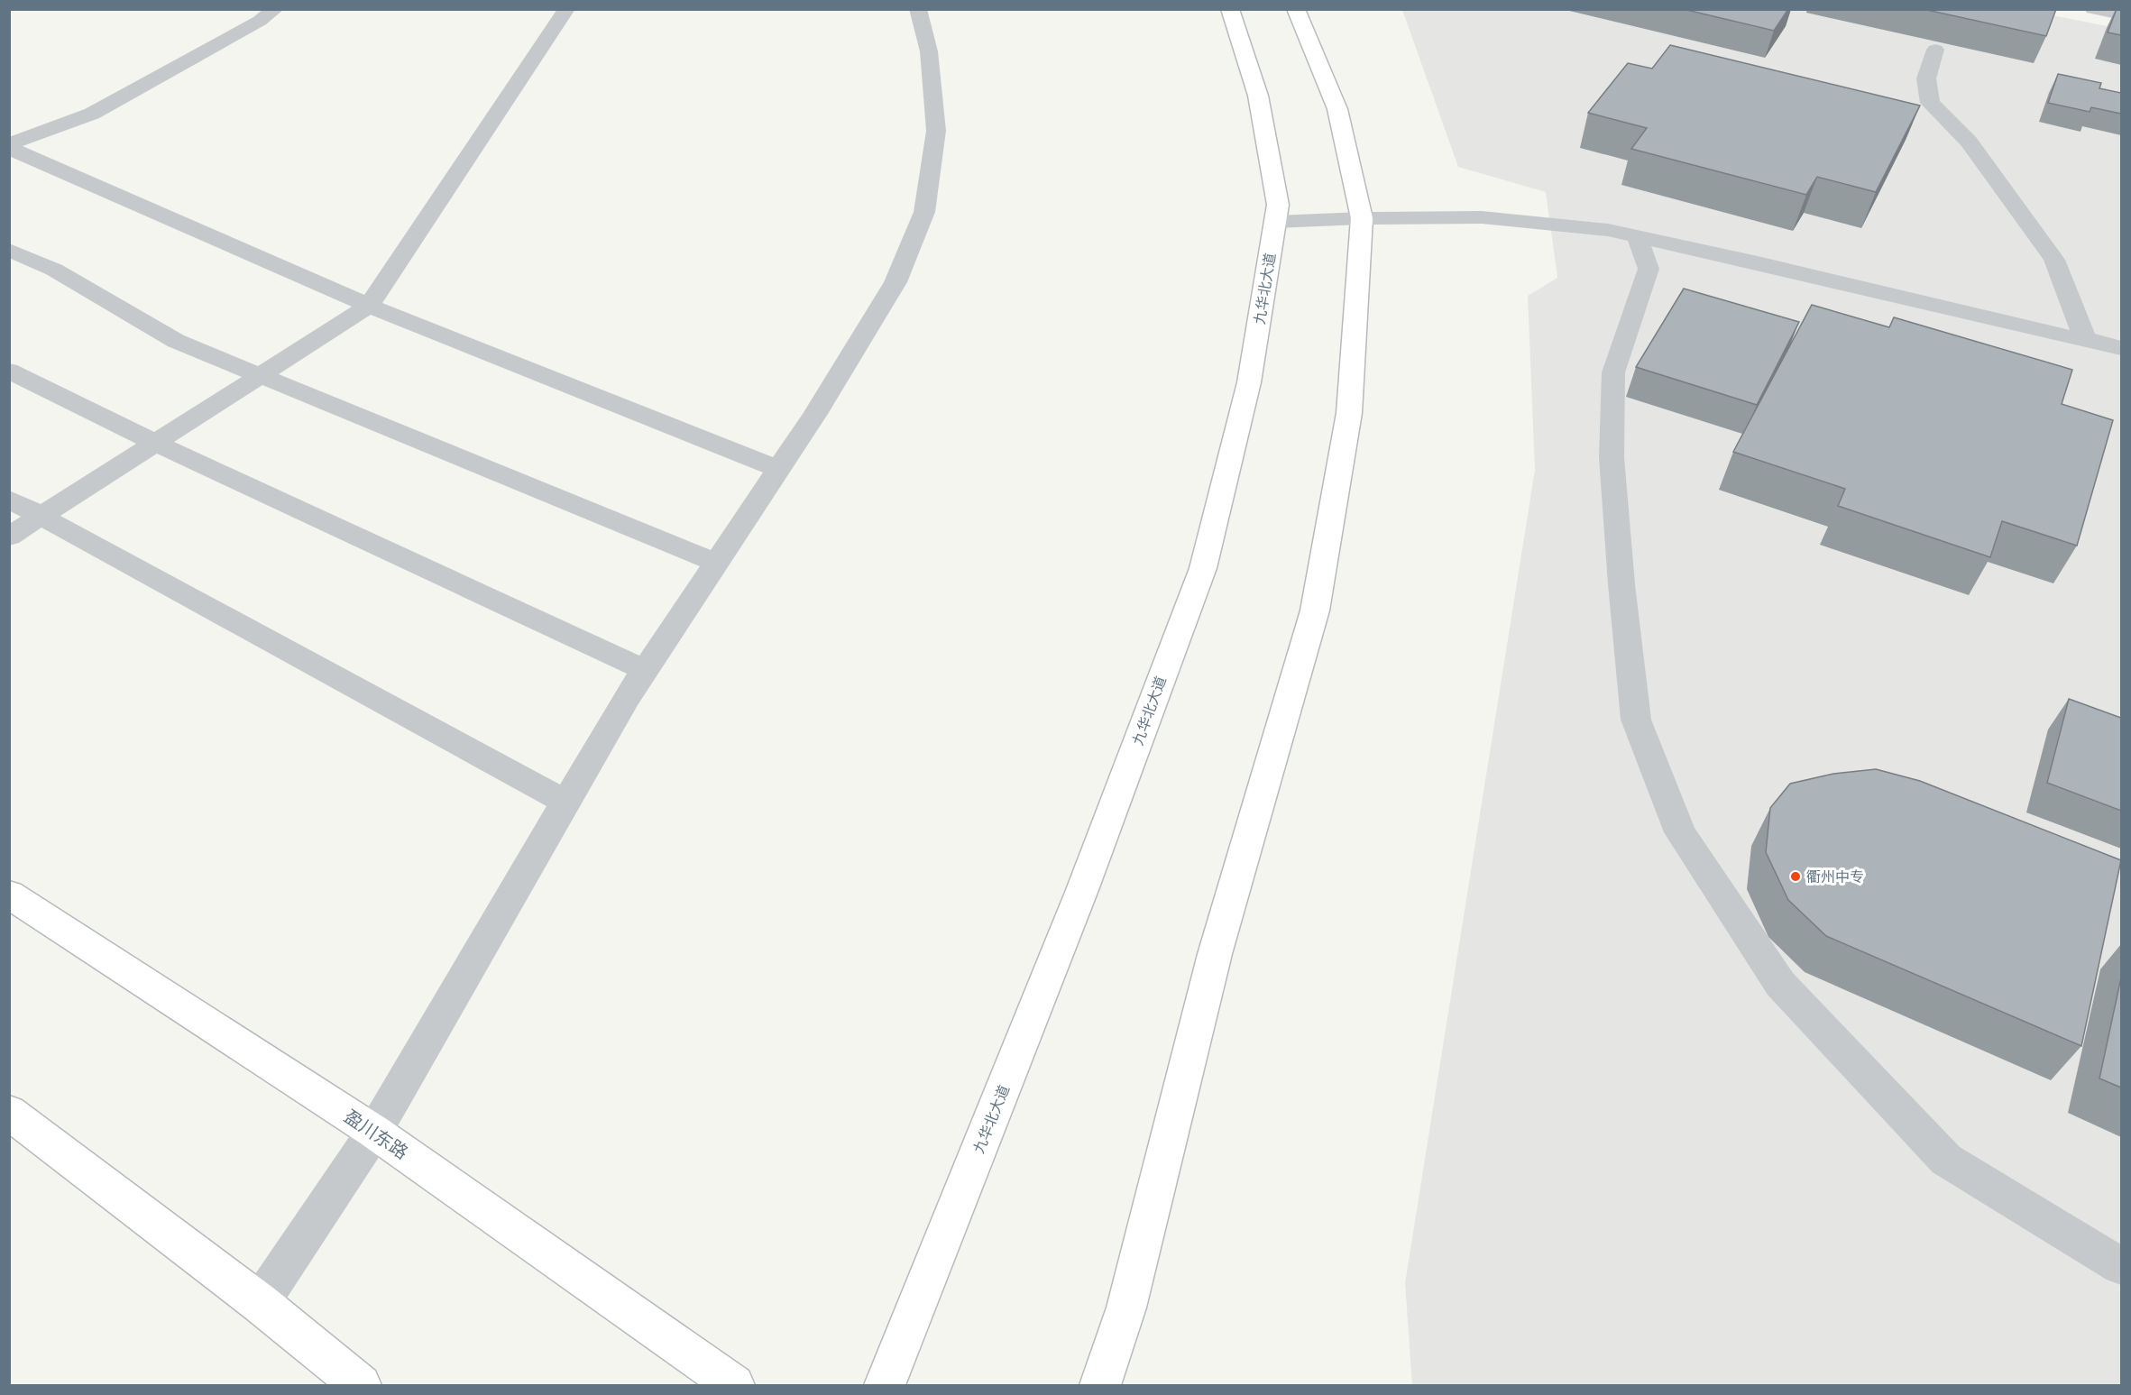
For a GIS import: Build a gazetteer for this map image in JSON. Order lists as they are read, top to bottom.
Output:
{
  "streets": {
    "main road": ["九华北大道", "盈川东路"]
  },
  "places": ["衢州中专"]
}
